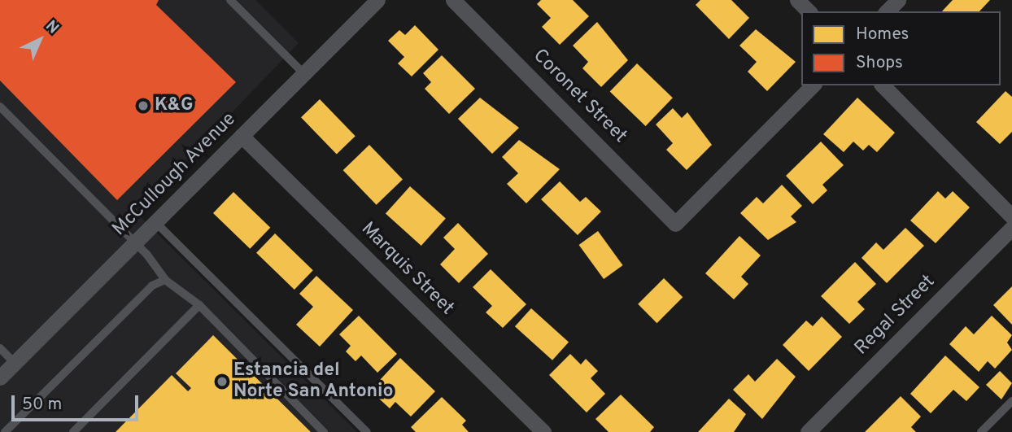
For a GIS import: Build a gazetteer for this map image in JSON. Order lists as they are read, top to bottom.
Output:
{
  "streets": {
    "street": [
      "Coronet Street",
      "McCullough Avenue",
      "Marquis Street",
      "Regal Street"
    ]
  },
  "crossings": [
    ["McCullough Avenue", "Marquis Street"]
  ],
  "places": ["K&G", "Estancia del Norte San Antonio"],
  "legend": ["Homes", "Shops"],
  "scale_bar": "50 m",
  "north": "top right"
}
